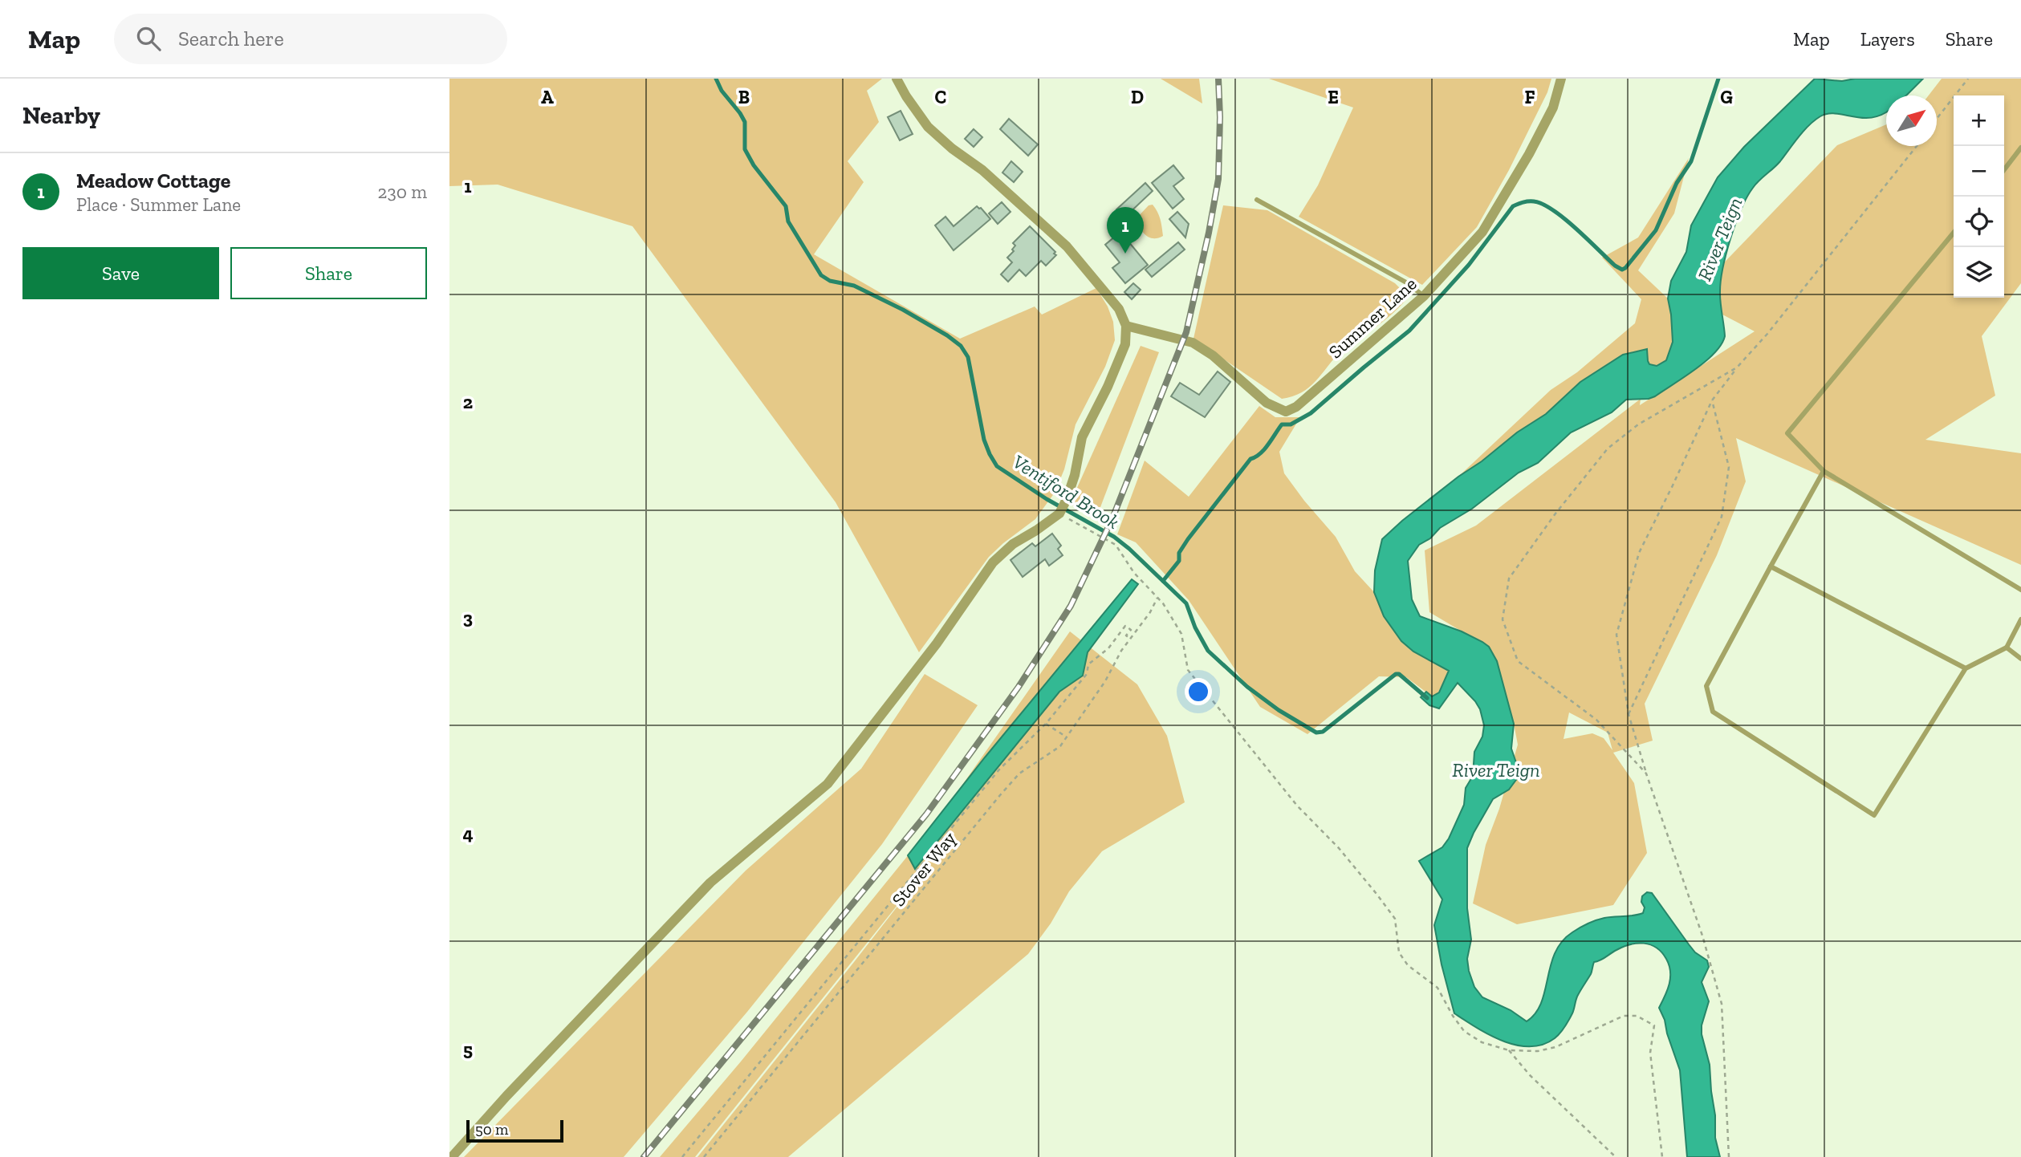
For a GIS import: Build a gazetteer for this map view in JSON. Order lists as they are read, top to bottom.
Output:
{
  "streets": {
    "street": ["Summer Lane"],
    "path": ["Stover Way"]
  },
  "water": ["River Teign", "Ventiford Brook"],
  "scale_bar": "50 m",
  "north": "top right",
  "page": {
    "header": "Map",
    "search": "Search here",
    "nav": ["Map", "Layers", "Share"],
    "heading": "Nearby",
    "map_buttons": ["+", "−"],
    "list": [
      {
        "mark": "1",
        "name": "Meadow Cottage",
        "note": "Place · Summer Lane",
        "value": "230 m"
      }
    ],
    "pins": "1",
    "buttons": ["Save", "Share"],
    "scale": "50 m"
  },
  "grid": {
    "columns": [
      "A",
      "B",
      "C",
      "D",
      "E",
      "F",
      "G"
    ],
    "rows": [
      "1",
      "2",
      "3",
      "4",
      "5"
    ]
  }
}
